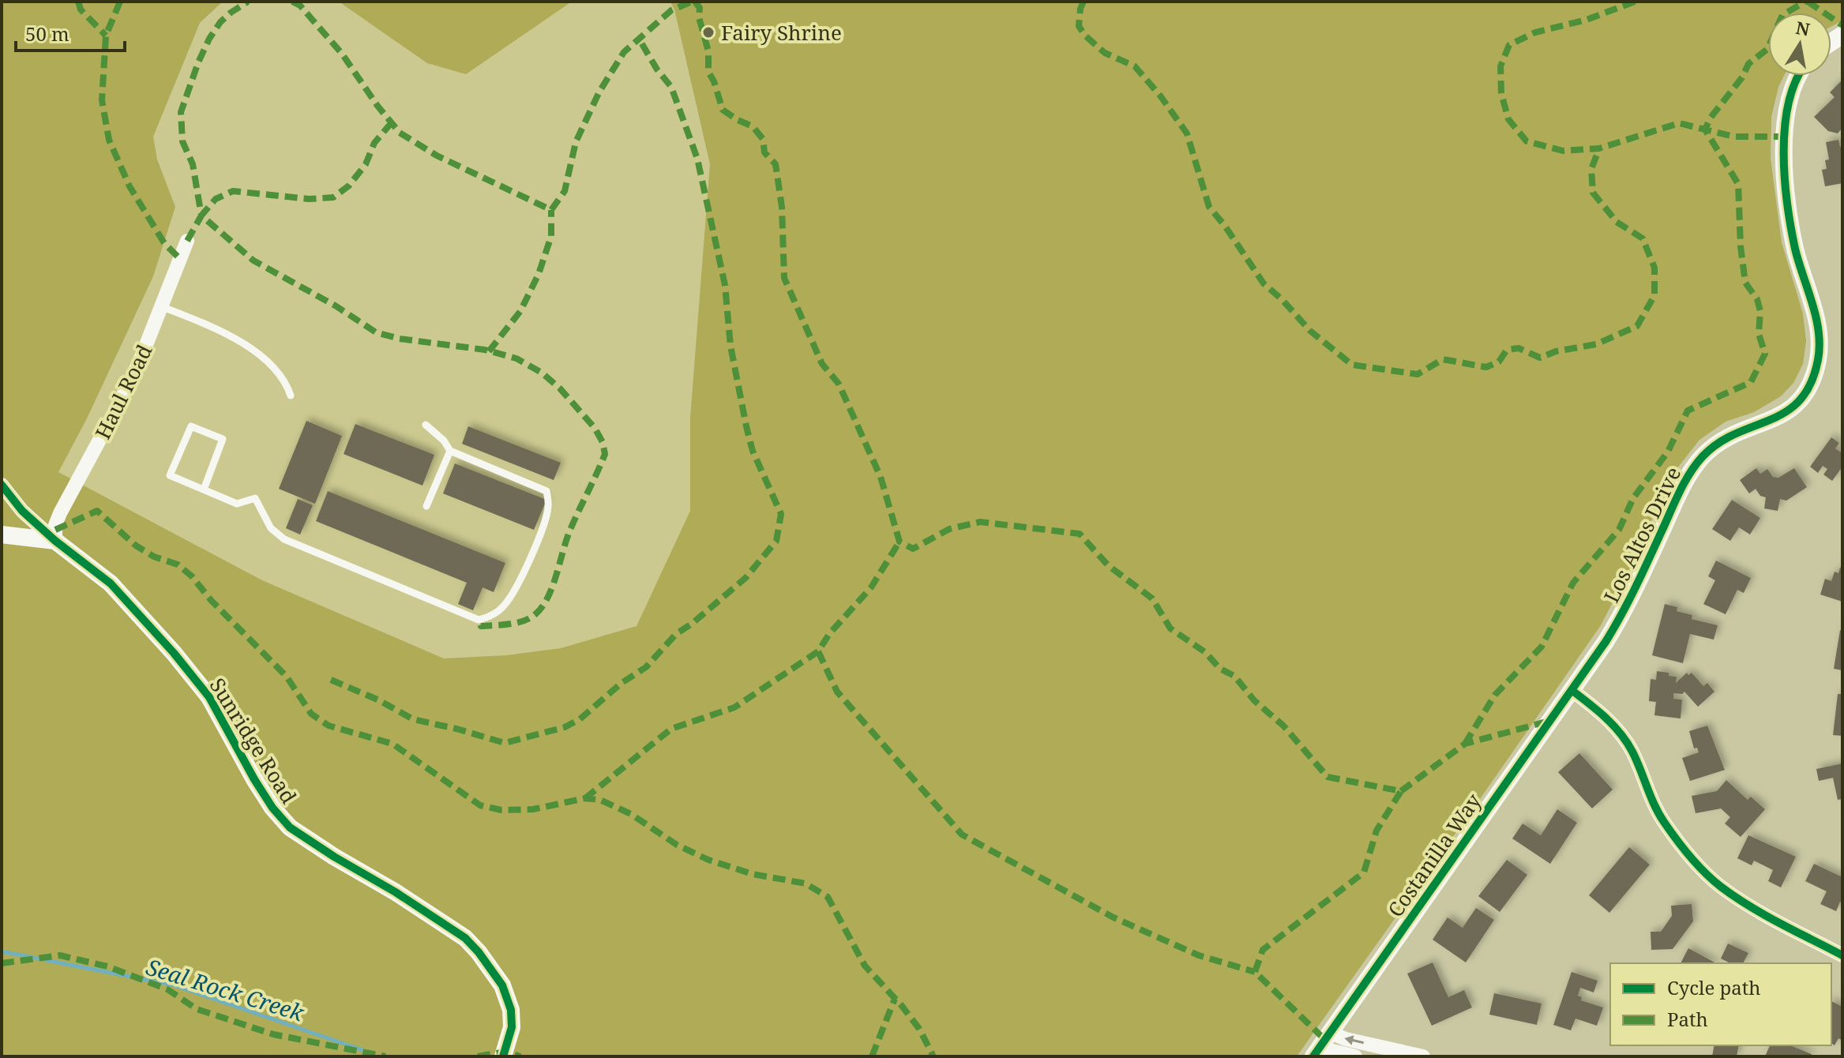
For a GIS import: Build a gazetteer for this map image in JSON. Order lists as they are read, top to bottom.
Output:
{
  "streets": {
    "street": [
      "Haul Road",
      "Los Altos Drive",
      "Sunridge Road",
      "Costanilla Way"
    ]
  },
  "crossings": [
    ["Haul Road", "Sunridge Road"],
    ["Los Altos Drive", "Costanilla Way"]
  ],
  "water": ["Seal Rock Creek"],
  "places": ["Fairy Shrine"],
  "legend": ["Cycle path", "Path"],
  "scale_bar": "50 m",
  "north": "top"
}
